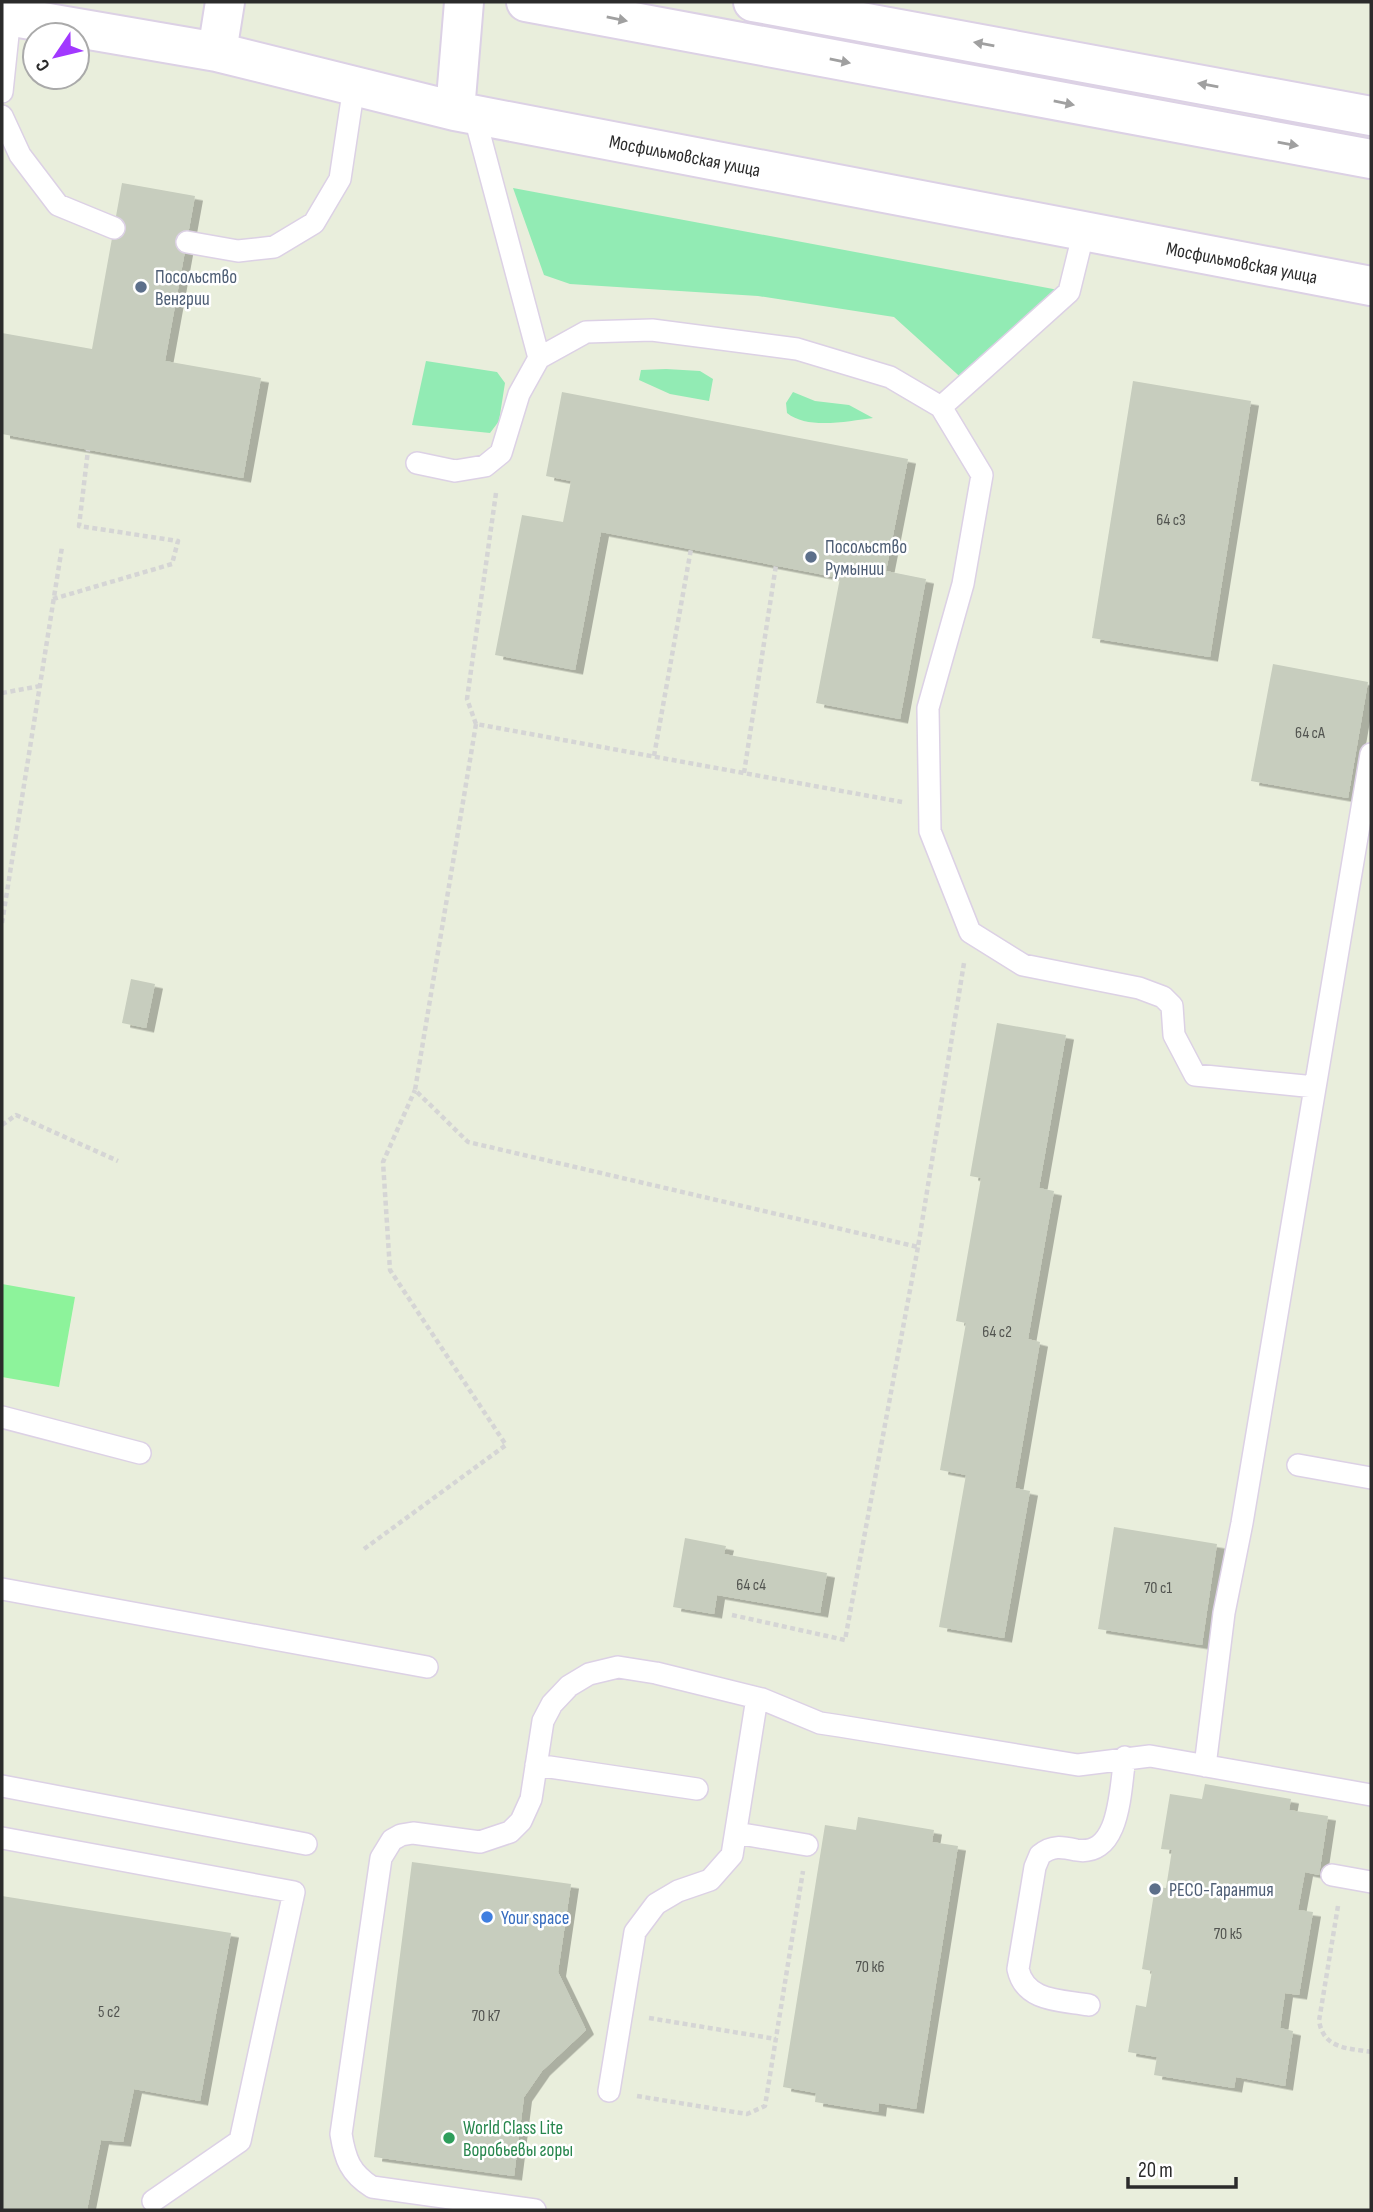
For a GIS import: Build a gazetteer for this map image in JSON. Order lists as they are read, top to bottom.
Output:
{
  "streets": {
    "street": ["Мосфильмовская улица"]
  },
  "places": [
    "Посольство Венгрии",
    "Посольство Румынии",
    "РЕСО-Гарантия",
    "Your space",
    "World Class Lite Воробьевы горы"
  ],
  "house_numbers": [
    "64 с3",
    "64 сА",
    "64 с2",
    "64 с4",
    "70 с1",
    "70 к5",
    "70 к6",
    "5 с2",
    "70 к7"
  ],
  "scale_bar": "20 m",
  "north": "bottom left"
}
